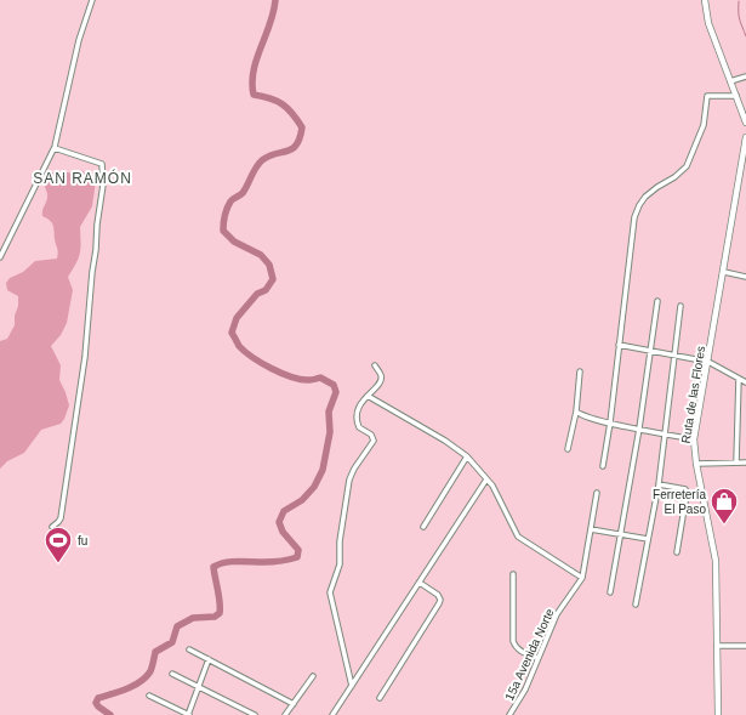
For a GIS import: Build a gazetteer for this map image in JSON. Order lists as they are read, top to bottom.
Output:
{
  "streets": {
    "main road": ["Ruta de las Flores"],
    "street": ["15a Avenida Norte"]
  },
  "districts": ["SAN RAMÓN"],
  "places": {
    "shop": ["Ferretería El Paso"],
    "sports": ["fu"]
  }
}
